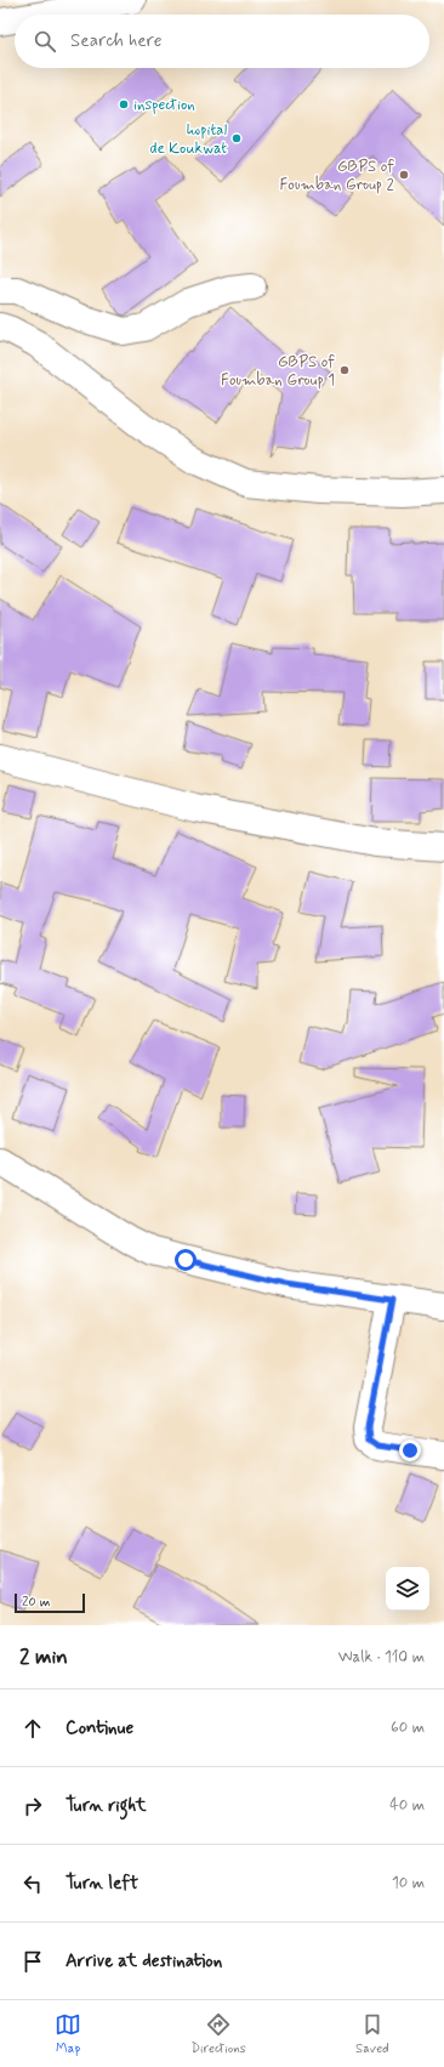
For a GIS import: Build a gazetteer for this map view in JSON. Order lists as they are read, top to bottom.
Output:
{
  "places": [
    "inspection",
    "hopital de Koukwat",
    "GBPS of Foumban Group 2",
    "GBPS of Foumban Group 1"
  ],
  "scale_bar": "20 m",
  "page": {
    "search": "Search here",
    "scale": "20 m",
    "heading": ["2 min", "Walk · 110 m"],
    "list": [
      ["Continue", "60 m"],
      ["Turn right", "40 m"],
      ["Turn left", "10 m"],
      "Arrive at destination"
    ],
    "nav": ["Map", "Directions", "Saved"]
  }
}
